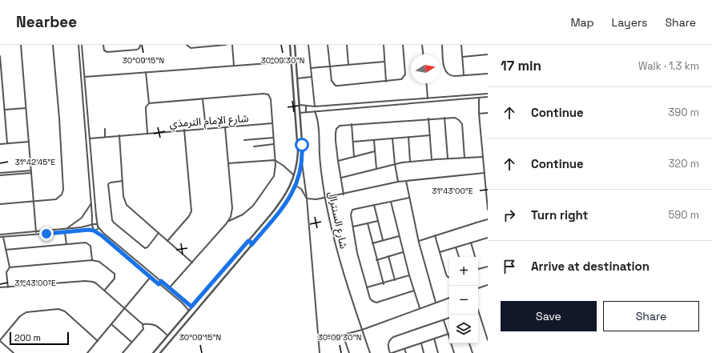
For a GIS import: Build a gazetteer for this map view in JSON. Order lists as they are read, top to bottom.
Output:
{
  "streets": {
    "street": ["شارع الإمام الترمذي", "شارع السنترال"]
  },
  "scale_bar": "200 m",
  "north": "right",
  "page": {
    "header": "Nearbee",
    "nav": ["Map", "Layers", "Share"],
    "heading": ["17 min", "Walk · 1.3 km"],
    "list": [
      ["Continue", "390 m"],
      ["Continue", "320 m"],
      ["Turn right", "590 m"],
      "Arrive at destination"
    ],
    "map_buttons": ["+", "−"],
    "buttons": ["Save", "Share"],
    "scale": "200 m"
  },
  "coordinates": [
    "30°09'15\"N",
    "30°09'30\"N",
    "31°42'45\"E",
    "31°43'00\"E"
  ]
}
